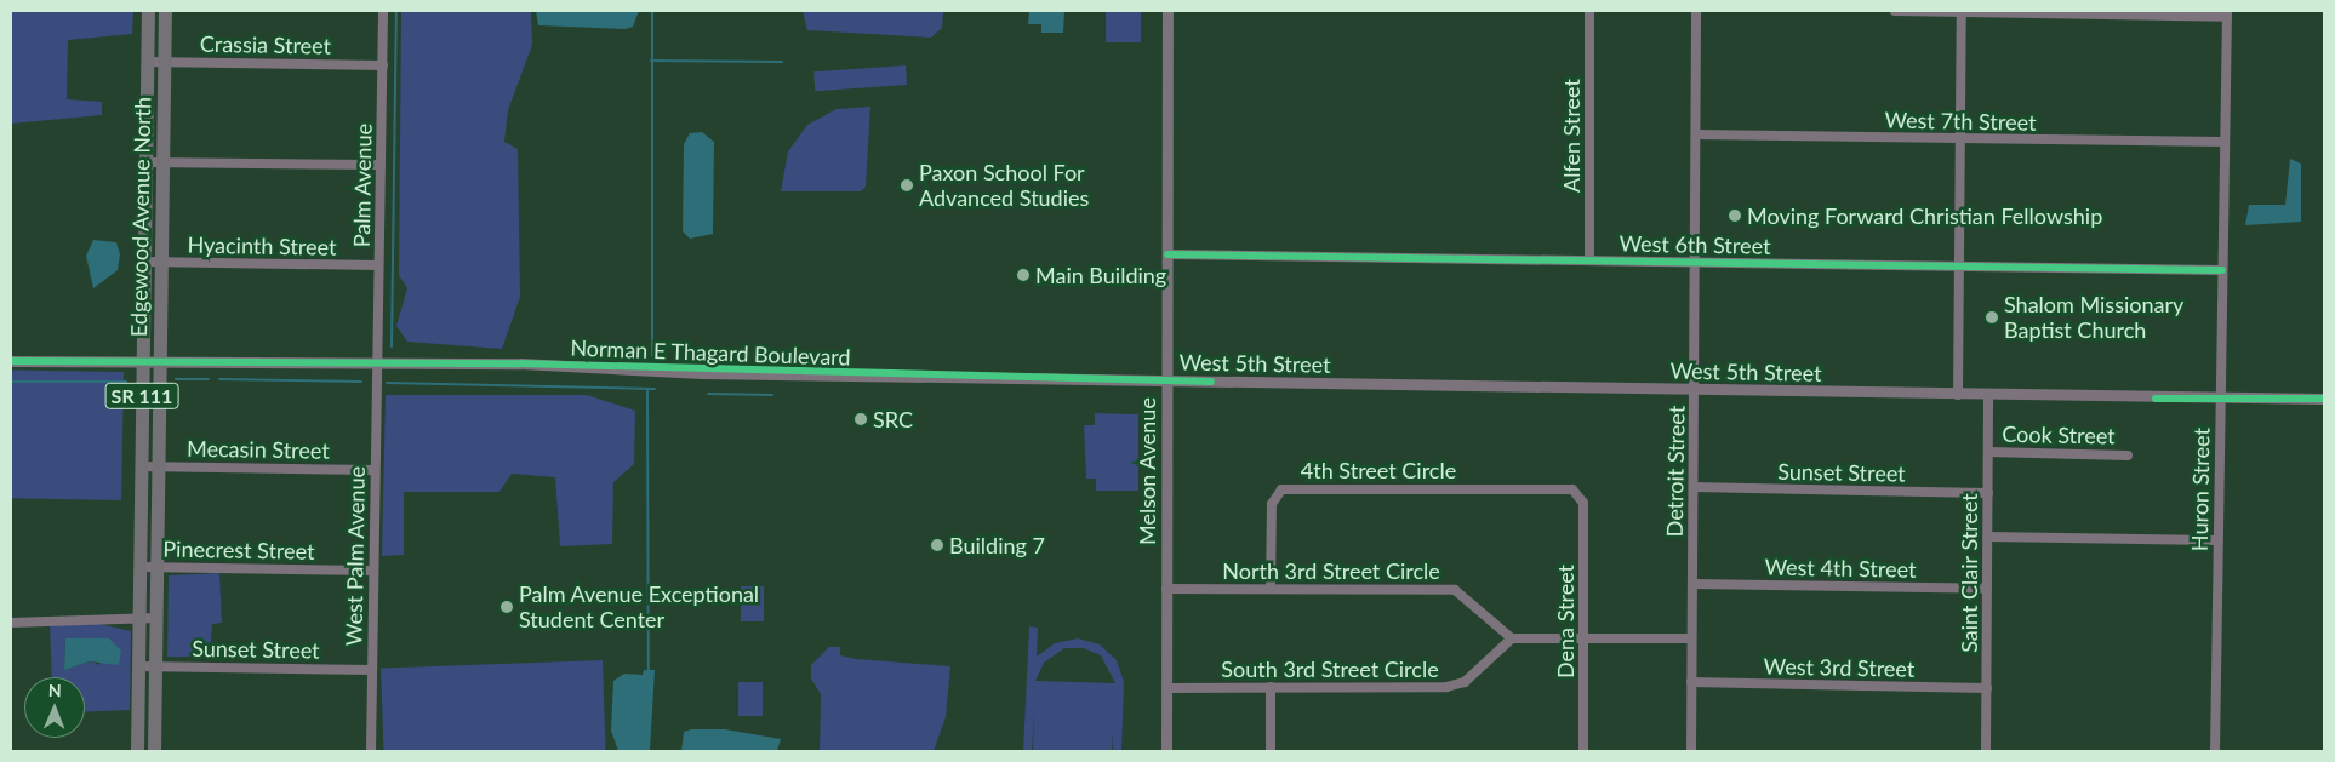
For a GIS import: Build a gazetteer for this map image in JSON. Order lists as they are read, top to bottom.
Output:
{
  "streets": {
    "main road": ["Edgewood Avenue North", "SR 111"],
    "street": [
      "Crassia Street",
      "West 7th Street",
      "Alfen Street",
      "Palm Avenue",
      "West 6th Street",
      "Hyacinth Street",
      "Norman E Thagard Boulevard",
      "West 5th Street",
      "Cook Street",
      "Mecasin Street",
      "4th Street Circle",
      "Melson Avenue",
      "Detroit Street",
      "Sunset Street",
      "Huron Street",
      "Pinecrest Street",
      "West Palm Avenue",
      "West 4th Street",
      "North 3rd Street Circle",
      "Saint Clair Street",
      "Dena Street",
      "West 3rd Street",
      "South 3rd Street Circle"
    ]
  },
  "crossings": [
    ["Crassia Street", "Palm Avenue"],
    ["Crassia Street", "Edgewood Avenue North"],
    ["West 7th Street", "Detroit Street"],
    ["West 7th Street", "Huron Street"],
    ["Alfen Street", "West 6th Street"],
    ["Palm Avenue", "Hyacinth Street"],
    ["Palm Avenue", "Norman E Thagard Boulevard"],
    ["Palm Avenue", "West Palm Avenue"],
    ["Edgewood Avenue North", "Hyacinth Street"],
    ["Edgewood Avenue North", "Norman E Thagard Boulevard"],
    ["Edgewood Avenue North", "Mecasin Street"],
    ["Edgewood Avenue North", "Sunset Street"],
    ["Edgewood Avenue North", "Pinecrest Street"],
    ["West 6th Street", "Melson Avenue"],
    ["West 6th Street", "Detroit Street"],
    ["West 6th Street", "Huron Street"],
    ["Norman E Thagard Boulevard", "West 5th Street"],
    ["Norman E Thagard Boulevard", "Melson Avenue"],
    ["Norman E Thagard Boulevard", "West Palm Avenue"],
    ["West 5th Street", "Melson Avenue"],
    ["West 5th Street", "Detroit Street"],
    ["West 5th Street", "Huron Street"],
    ["West 5th Street", "Saint Clair Street"],
    ["Cook Street", "Saint Clair Street"],
    ["Mecasin Street", "West Palm Avenue"],
    ["4th Street Circle", "North 3rd Street Circle"],
    ["4th Street Circle", "Dena Street"],
    ["Melson Avenue", "North 3rd Street Circle"],
    ["Melson Avenue", "South 3rd Street Circle"],
    ["Detroit Street", "Sunset Street"],
    ["Detroit Street", "West 4th Street"],
    ["Detroit Street", "West 3rd Street"],
    ["Sunset Street", "West Palm Avenue"],
    ["Sunset Street", "Saint Clair Street"],
    ["Pinecrest Street", "West Palm Avenue"],
    ["West 4th Street", "Saint Clair Street"],
    ["North 3rd Street Circle", "South 3rd Street Circle"],
    ["Saint Clair Street", "West 3rd Street"]
  ],
  "places": [
    "Paxon School For Advanced Studies",
    "Moving Forward Christian Fellowship",
    "Main Building",
    "Shalom Missionary Baptist Church",
    "SRC",
    "Building 7",
    "Palm Avenue Exceptional Student Center"
  ],
  "north": "top"
}
